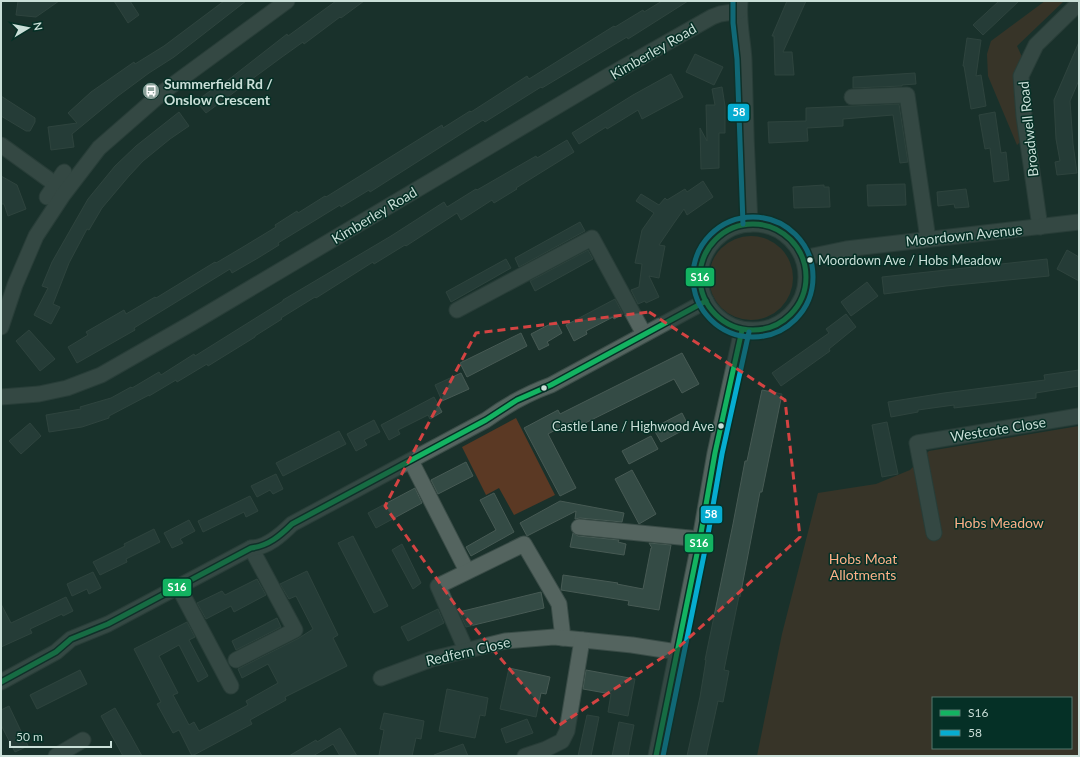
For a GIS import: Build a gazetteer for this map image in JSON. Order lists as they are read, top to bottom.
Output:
{
  "streets": {
    "street": [
      "Kimberley Road",
      "Broadwell Road",
      "Moordown Avenue",
      "Westcote Close",
      "Redfern Close"
    ]
  },
  "crossings": [
    ["Broadwell Road", "Moordown Avenue"]
  ],
  "parks": ["Hobs Meadow", "Hobs Moat Allotments"],
  "places": {
    "bus stop": ["Summerfield Rd / Onslow Crescent"],
    "other": ["Moordown Ave / Hobs Meadow", "Castle Lane / Highwood Ave"]
  },
  "lines": ["transit line 58", "transit line S16"],
  "legend": ["S16", "58"],
  "scale_bar": "50 m",
  "north": "right"
}
